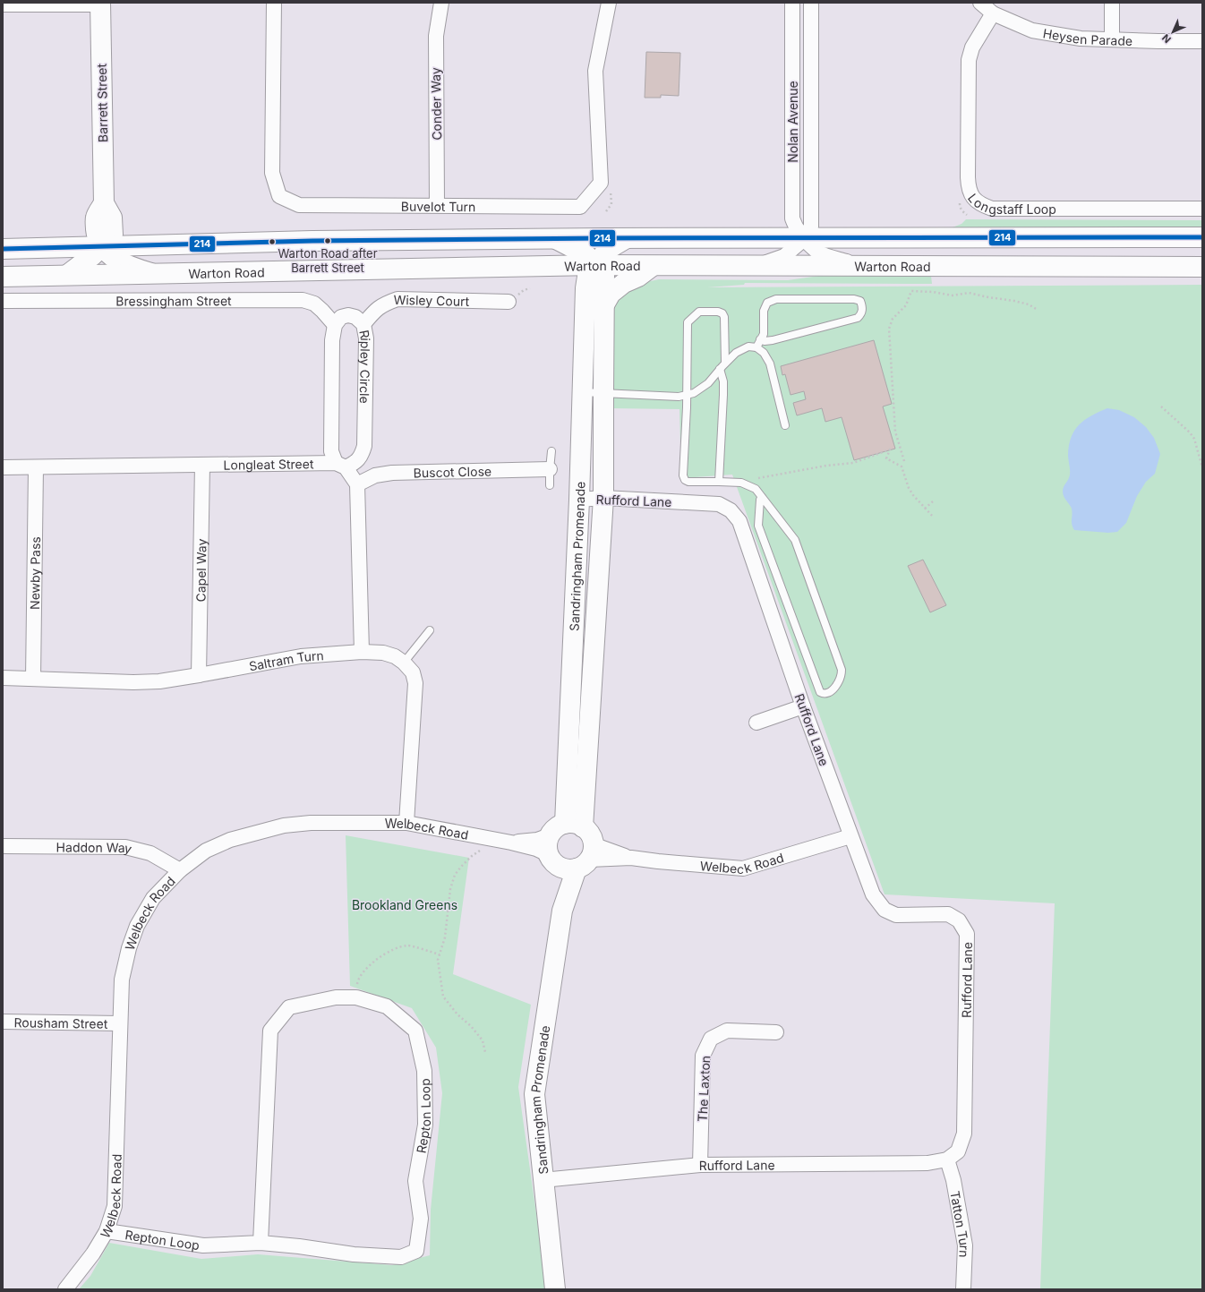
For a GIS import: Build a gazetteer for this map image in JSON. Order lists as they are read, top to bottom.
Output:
{
  "streets": {
    "main road": ["Barrett Street", "Warton Road", "Sandringham Promenade"],
    "street": [
      "Heysen Parade",
      "Conder Way",
      "Nolan Avenue",
      "Longstaff Loop",
      "Buvelot Turn",
      "Bressingham Street",
      "Wisley Court",
      "Ripley Circle",
      "Longleat Street",
      "Buscot Close",
      "Rufford Lane",
      "Capel Way",
      "Newby Pass",
      "Saltram Turn",
      "Welbeck Road",
      "Haddon Way",
      "Rousham Street",
      "The Laxton",
      "Repton Loop",
      "Tatton Turn"
    ]
  },
  "crossings": [
    ["Heysen Parade", "Longstaff Loop"],
    ["Barrett Street", "Warton Road"],
    ["Conder Way", "Buvelot Turn"],
    ["Nolan Avenue", "Warton Road"],
    ["Warton Road", "Sandringham Promenade"],
    ["Bressingham Street", "Ripley Circle"],
    ["Wisley Court", "Ripley Circle"],
    ["Ripley Circle", "Longleat Street"],
    ["Longleat Street", "Capel Way"],
    ["Longleat Street", "Newby Pass"],
    ["Rufford Lane", "Sandringham Promenade"],
    ["Rufford Lane", "Welbeck Road"],
    ["Rufford Lane", "The Laxton"],
    ["Rufford Lane", "Tatton Turn"],
    ["Sandringham Promenade", "Welbeck Road"],
    ["Capel Way", "Saltram Turn"],
    ["Newby Pass", "Saltram Turn"],
    ["Saltram Turn", "Welbeck Road"],
    ["Welbeck Road", "Haddon Way"],
    ["Welbeck Road", "Rousham Street"],
    ["Welbeck Road", "Repton Loop"]
  ],
  "parks": ["Brookland Greens"],
  "places": ["Warton Road after Barrett Street"],
  "lines": ["transit line 214"],
  "north": "bottom left"
}
